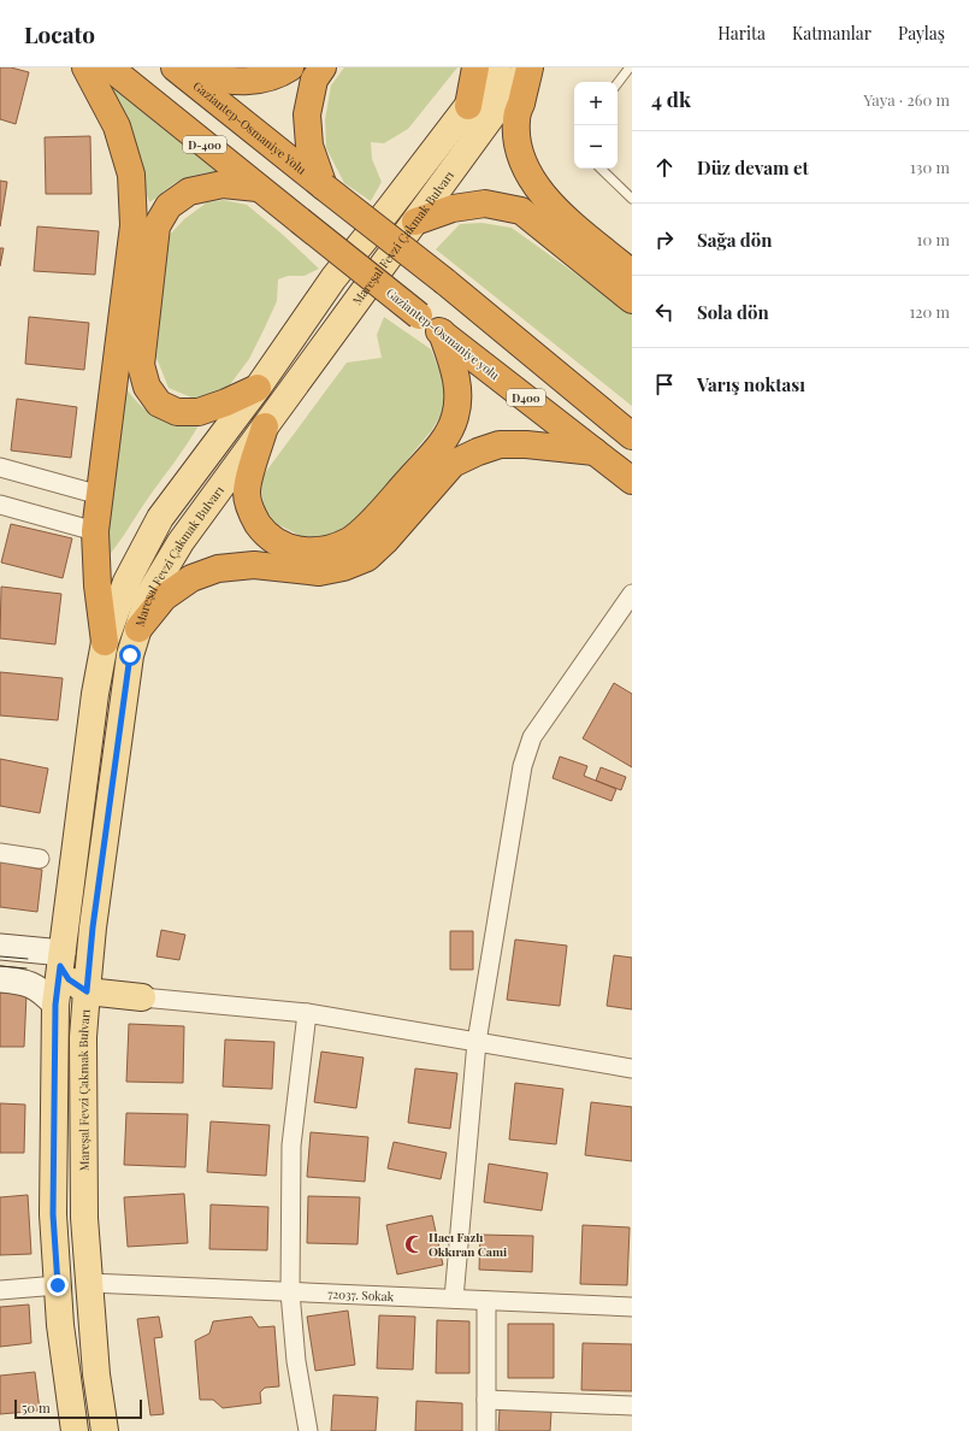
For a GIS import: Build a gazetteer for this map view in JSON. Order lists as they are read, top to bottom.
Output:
{
  "streets": {
    "highway": [
      "Gaziantep-Osmaniye Yolu",
      "D-400",
      "Gaziantep-Osmaniye yolu",
      "D400"
    ],
    "main road": ["Mareşal Fevzi Çakmak Bulvarı"],
    "street": ["72037. Sokak"]
  },
  "crossings": [
    ["D-400", "Gaziantep-Osmaniye yolu"],
    ["Mareşal Fevzi Çakmak Bulvarı", "72037. Sokak"]
  ],
  "places": {
    "mosque": ["Hacı Fazlı Okkıran Cami"]
  },
  "scale_bar": "50 m",
  "page": {
    "header": "Locato",
    "nav": ["Harita", "Katmanlar", "Paylaş"],
    "heading": ["4 dk", "Yaya · 260 m"],
    "map_buttons": ["+", "−"],
    "list": [
      ["Düz devam et", "130 m"],
      ["Sağa dön", "10 m"],
      ["Sola dön", "120 m"],
      "Varış noktası"
    ],
    "scale": "50 m"
  }
}
